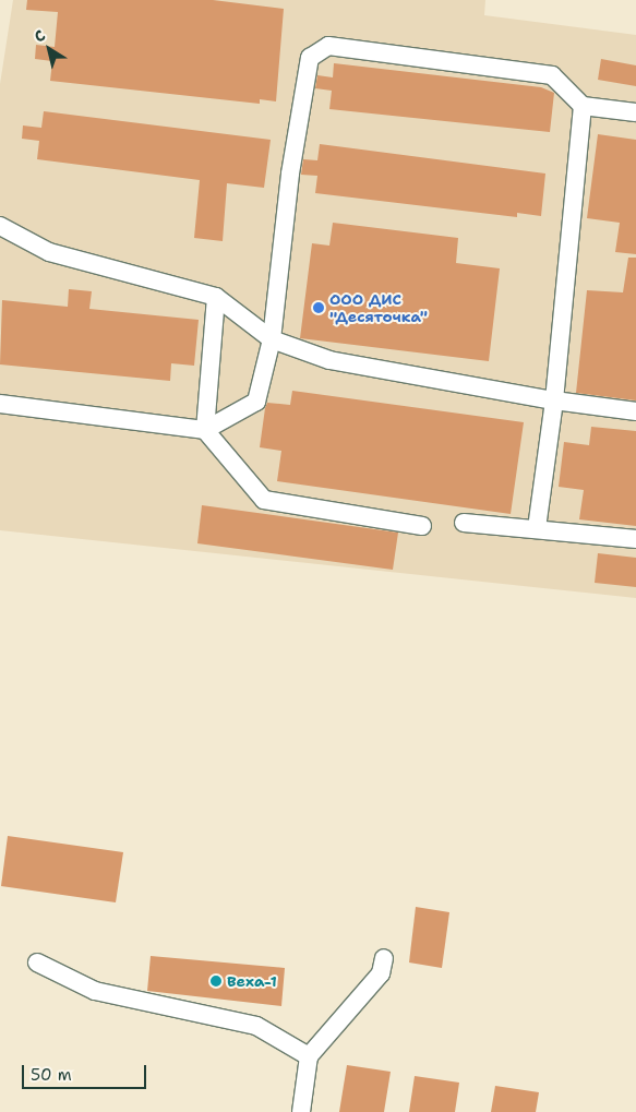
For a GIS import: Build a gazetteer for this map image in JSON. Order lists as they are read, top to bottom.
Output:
{
  "places": ["ООО ДИС \"Десяточка\"", "Веха-1"],
  "scale_bar": "50 m",
  "north": "top left"
}
